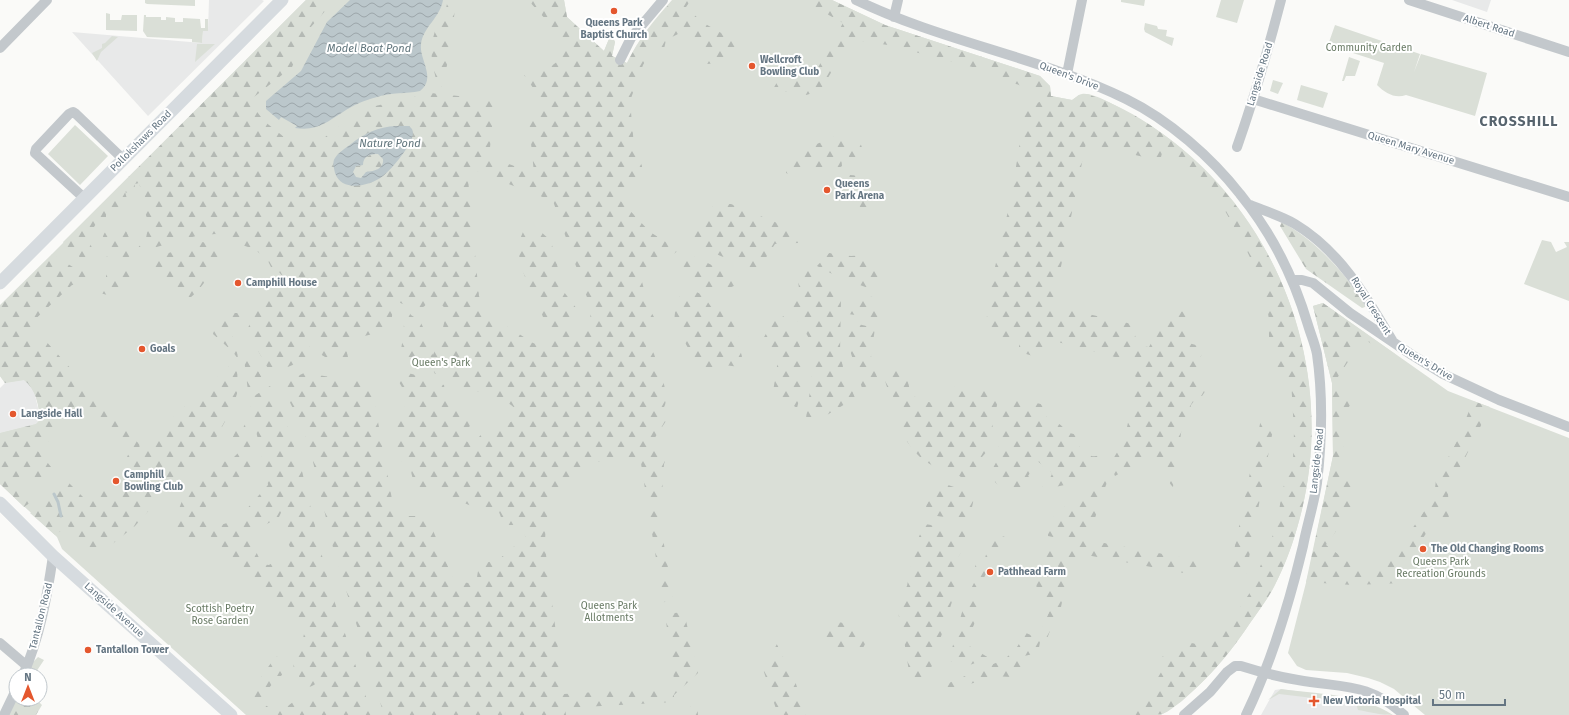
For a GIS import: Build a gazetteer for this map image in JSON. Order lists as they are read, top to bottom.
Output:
{
  "streets": {
    "main road": ["Pollokshaws Road", "Langside Avenue"],
    "street": [
      "Albert Road",
      "Langside Road",
      "Queen's Drive",
      "Queen Mary Avenue",
      "Royal Crescent",
      "Tantallon Road"
    ]
  },
  "crossings": [
    ["Langside Road", "Queen's Drive"],
    ["Langside Road", "Queen Mary Avenue"],
    ["Langside Road", "Royal Crescent"],
    ["Queen's Drive", "Royal Crescent"],
    ["Langside Avenue", "Tantallon Road"]
  ],
  "districts": ["CROSSHILL"],
  "water": ["Model Boat Pond", "Nature Pond"],
  "parks": [
    "Community Garden",
    "Queen's Park",
    "Queens Park Recreation Grounds",
    "Queens Park Allotments",
    "Scottish Poetry Rose Garden"
  ],
  "places": {
    "other": [
      "Queens Park Baptist Church",
      "Wellcroft Bowling Club",
      "Queens Park Arena",
      "Camphill House",
      "Goals",
      "Langside Hall",
      "Camphill Bowling Club",
      "The Old Changing Rooms",
      "Pathhead Farm",
      "Tantallon Tower"
    ],
    "health": ["New Victoria Hospital"]
  },
  "scale_bar": "50 m",
  "north": "top"
}
